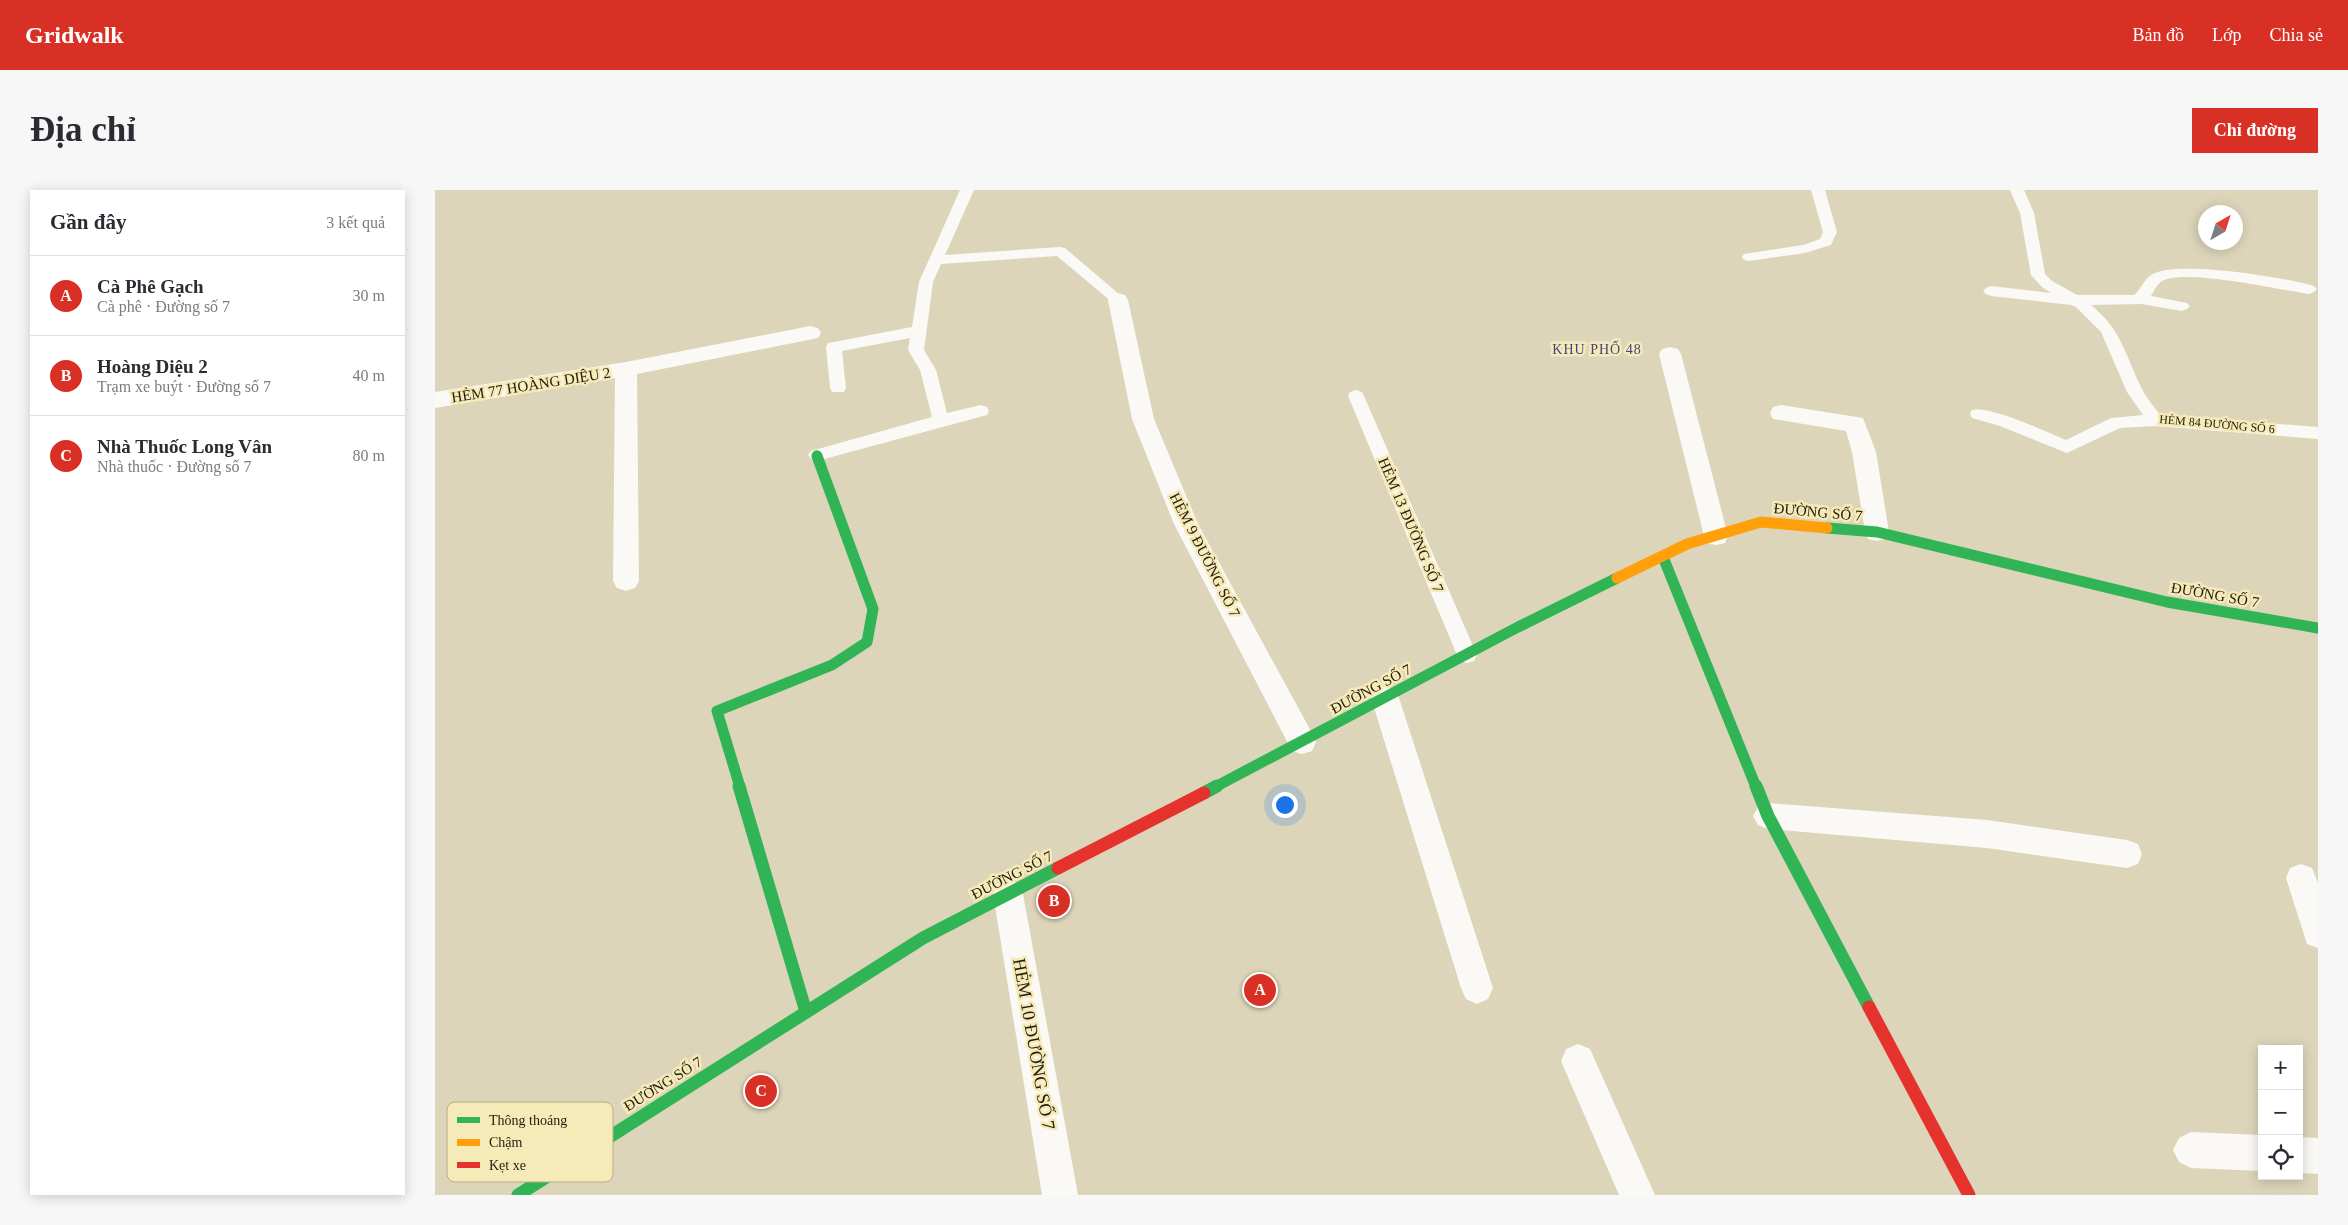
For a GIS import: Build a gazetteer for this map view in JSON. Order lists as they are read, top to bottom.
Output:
{
  "streets": {
    "street": [
      "HẺM 77 HOÀNG DIỆU 2",
      "ĐƯỜNG SỐ 7",
      "HẺM 9 ĐƯỜNG SỐ 7",
      "HẺM 10 ĐƯỜNG SỐ 7"
    ],
    "lane": ["HẺM 84 ĐƯỜNG SỐ 6", "HẺM 13 ĐƯỜNG SỐ 7"]
  },
  "crossings": [
    ["ĐƯỜNG SỐ 7", "HẺM 13 ĐƯỜNG SỐ 7"],
    ["ĐƯỜNG SỐ 7", "HẺM 9 ĐƯỜNG SỐ 7"],
    ["ĐƯỜNG SỐ 7", "HẺM 10 ĐƯỜNG SỐ 7"]
  ],
  "districts": ["KHU PHỐ 48"],
  "legend": ["Thông thoáng", "Chậm", "Kẹt xe"],
  "north": "top right",
  "page": {
    "header": "Gridwalk",
    "nav": ["Bản đồ", "Lớp", "Chia sẻ"],
    "buttons": "Chỉ đường",
    "title": "Địa chỉ",
    "heading": ["Gần đây", "3 kết quả"],
    "list": [
      {
        "mark": "A",
        "name": "Cà Phê Gạch",
        "note": "Cà phê · Đường số 7",
        "value": "30 m"
      },
      {
        "mark": "B",
        "name": "Hoàng Diệu 2",
        "note": "Trạm xe buýt · Đường số 7",
        "value": "40 m"
      },
      {
        "mark": "C",
        "name": "Nhà Thuốc Long Vân",
        "note": "Nhà thuốc · Đường số 7",
        "value": "80 m"
      }
    ],
    "pins": ["B", "A", "C"],
    "map_buttons": ["+", "−"]
  }
}
